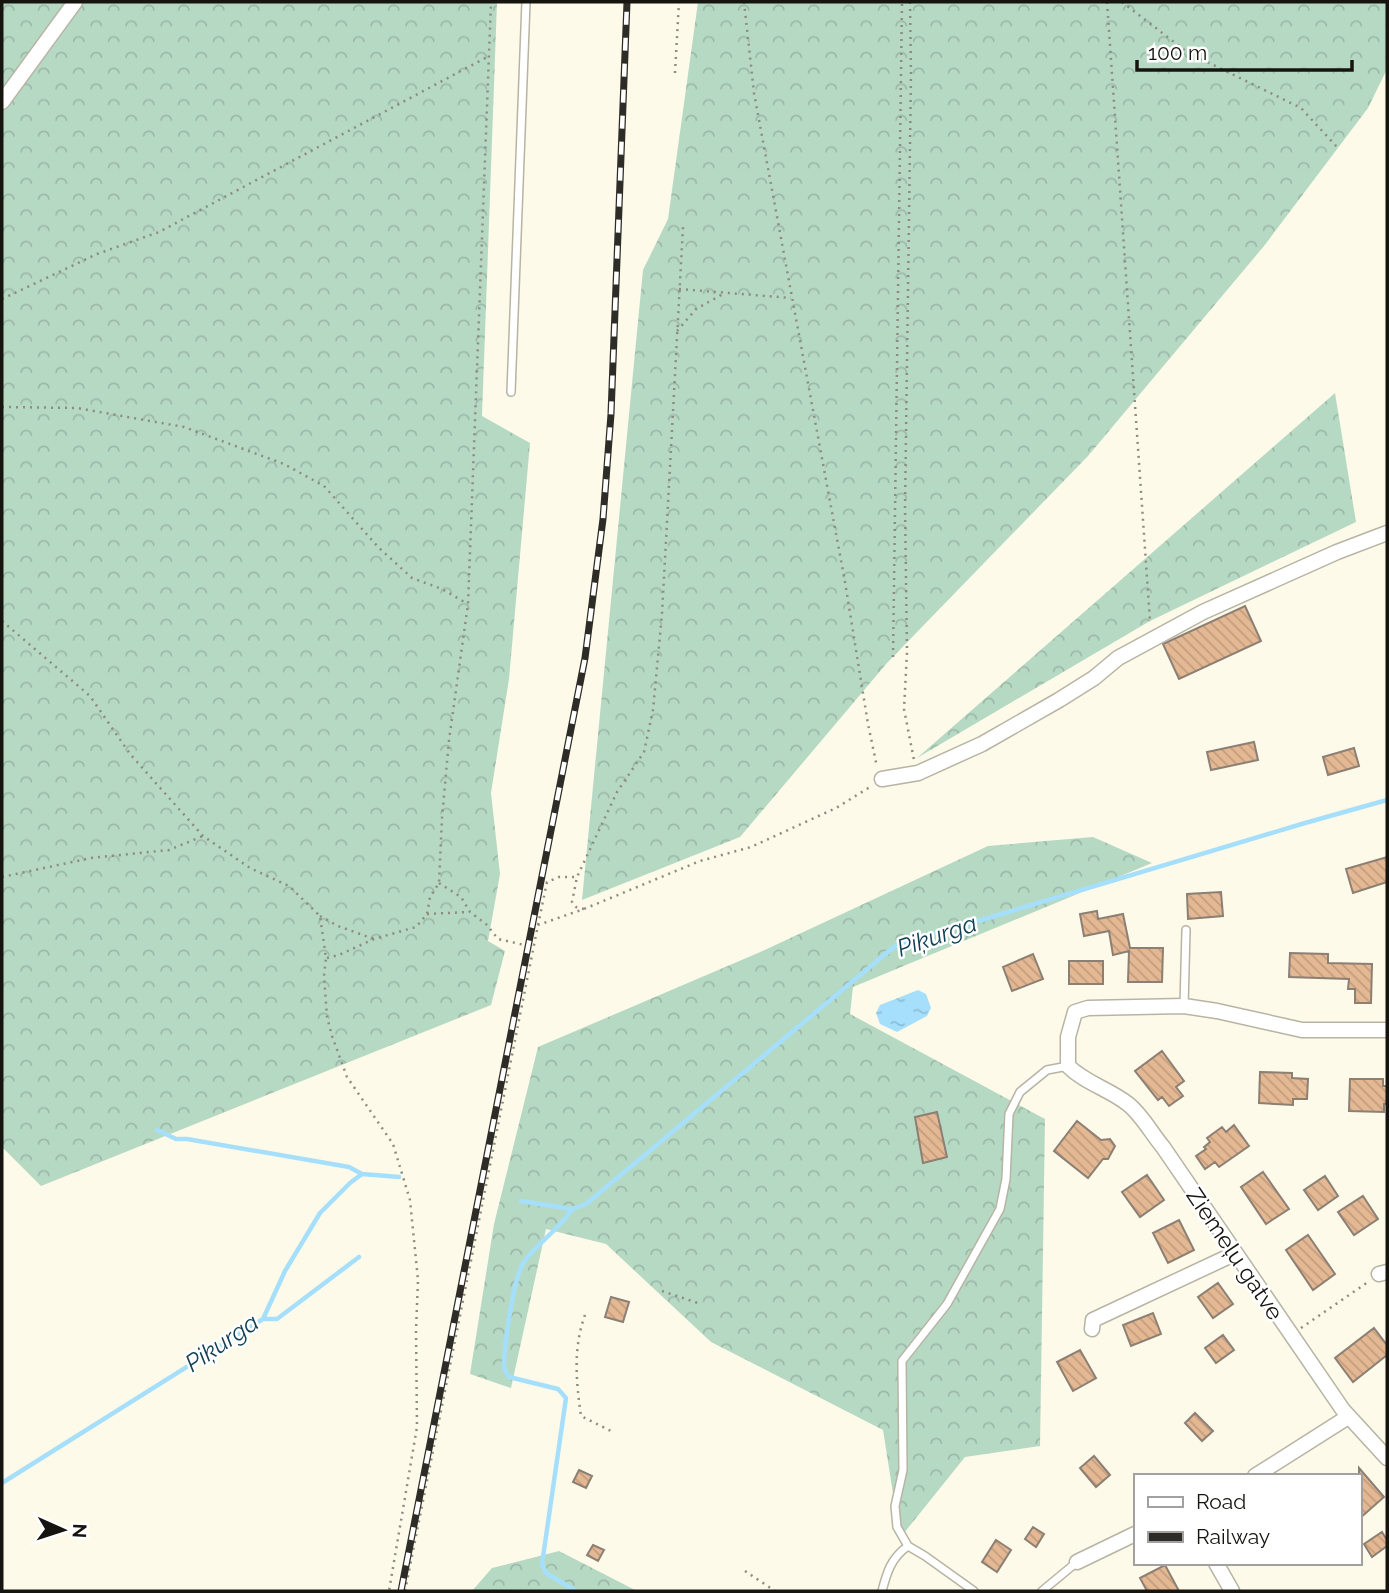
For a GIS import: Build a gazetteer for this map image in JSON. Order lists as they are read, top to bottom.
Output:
{
  "streets": {
    "street": ["Ziemeļu gatve"]
  },
  "water": ["Piķurga"],
  "legend": ["Road", "Railway"],
  "scale_bar": "100 m",
  "north": "right"
}
